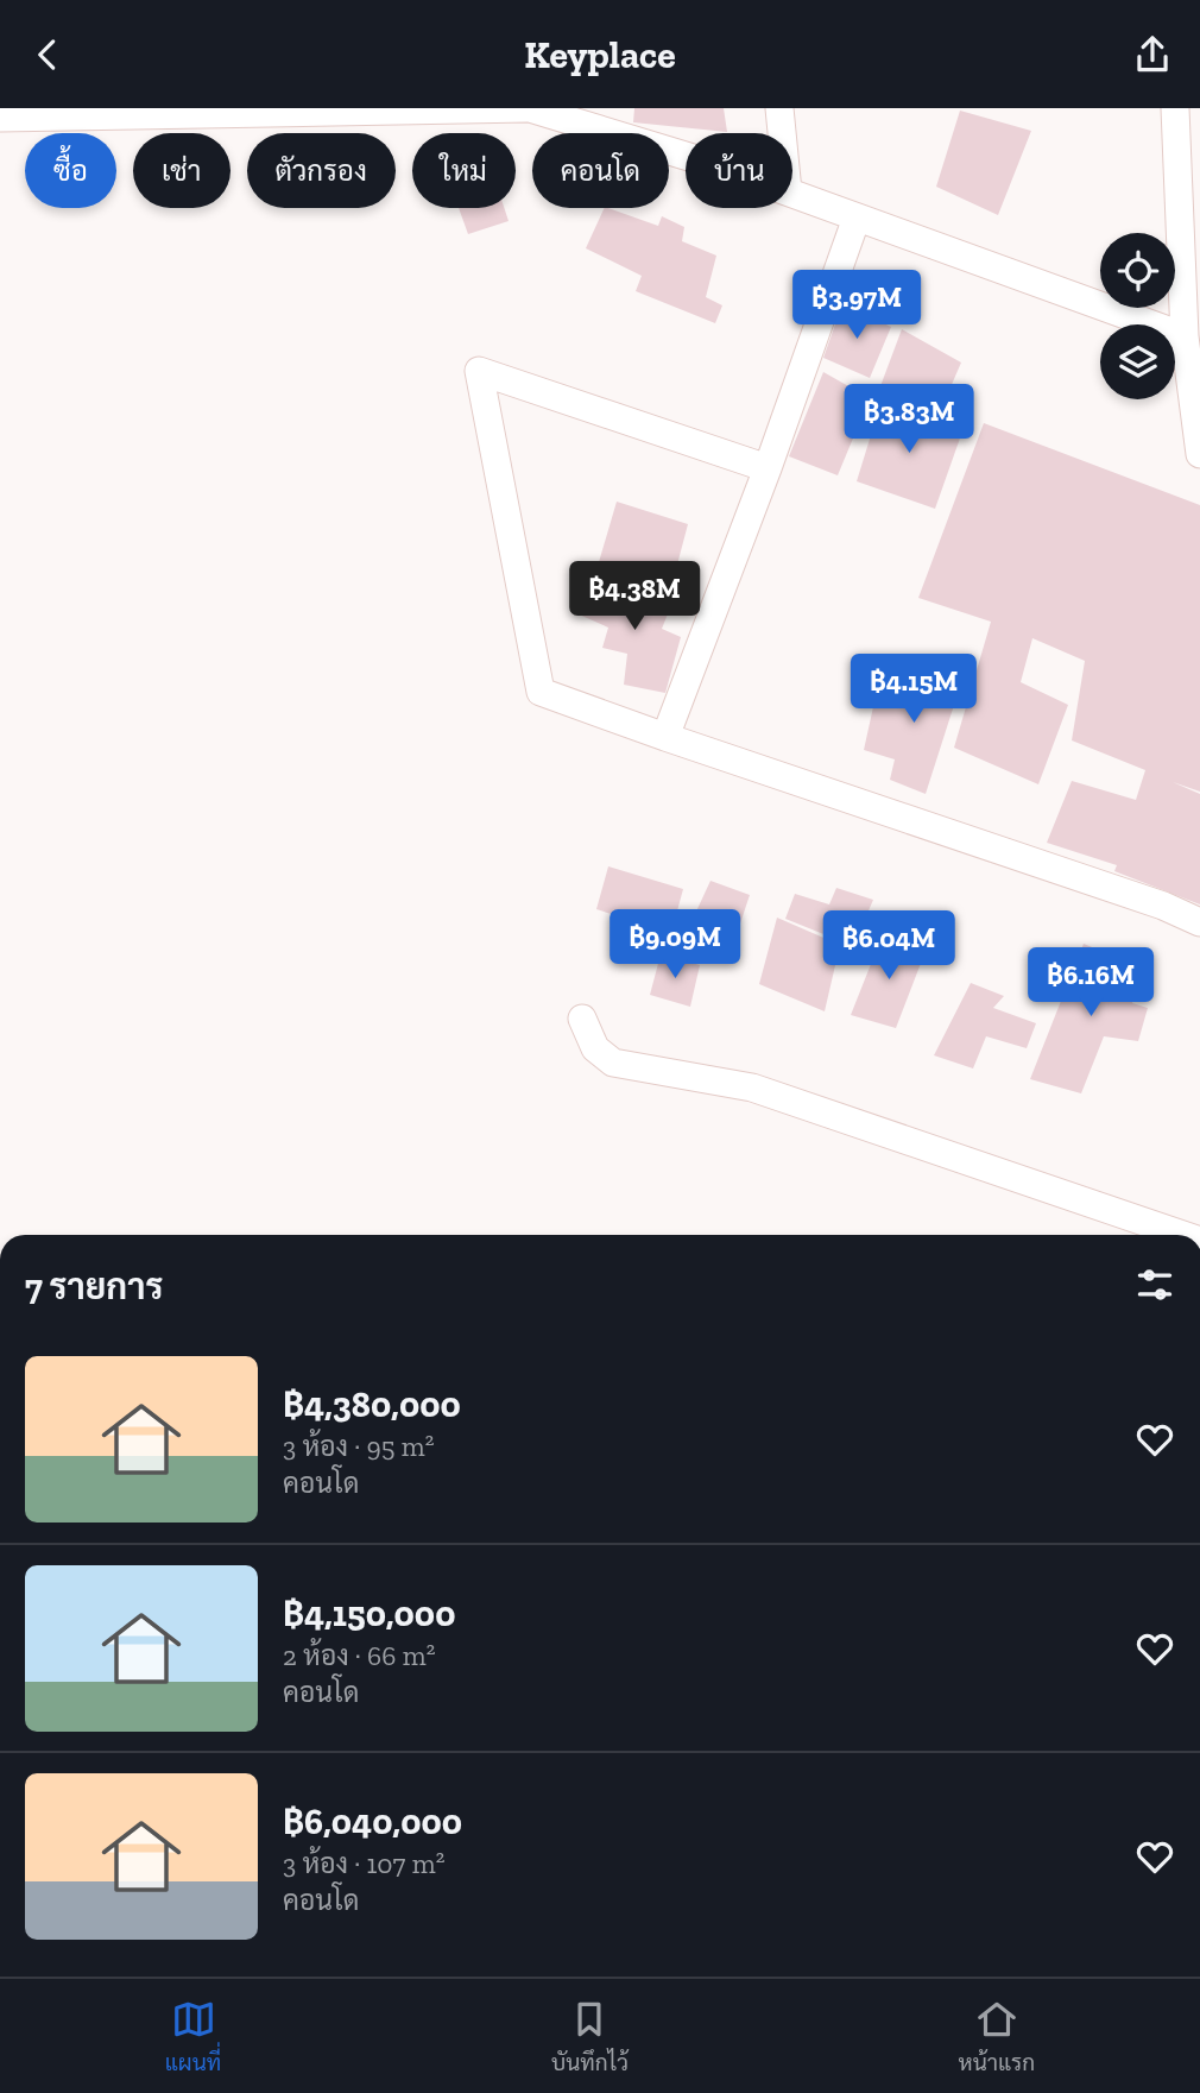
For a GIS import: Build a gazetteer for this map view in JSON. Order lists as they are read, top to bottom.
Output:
{
  "page": {
    "header": "Keyplace",
    "chip": [
      "ซื้อ",
      "เช่า",
      "ตัวกรอง",
      "ใหม่",
      "คอนโด",
      "บ้าน"
    ],
    "price": [
      "฿3.97M",
      "฿3.83M",
      "฿4.38M",
      "฿4.15M",
      "฿9.09M",
      "฿6.04M",
      "฿6.16M"
    ],
    "heading": "7 รายการ",
    "list": [
      {
        "name": "฿4,380,000",
        "note": "3 ห้อง · 95 m² · คอนโด"
      },
      {
        "name": "฿4,150,000",
        "note": "2 ห้อง · 66 m² · คอนโด"
      },
      {
        "name": "฿6,040,000",
        "note": "3 ห้อง · 107 m² · คอนโด"
      }
    ],
    "tabs": ["แผนที่", "บันทึกไว้", "หน้าแรก"]
  }
}
